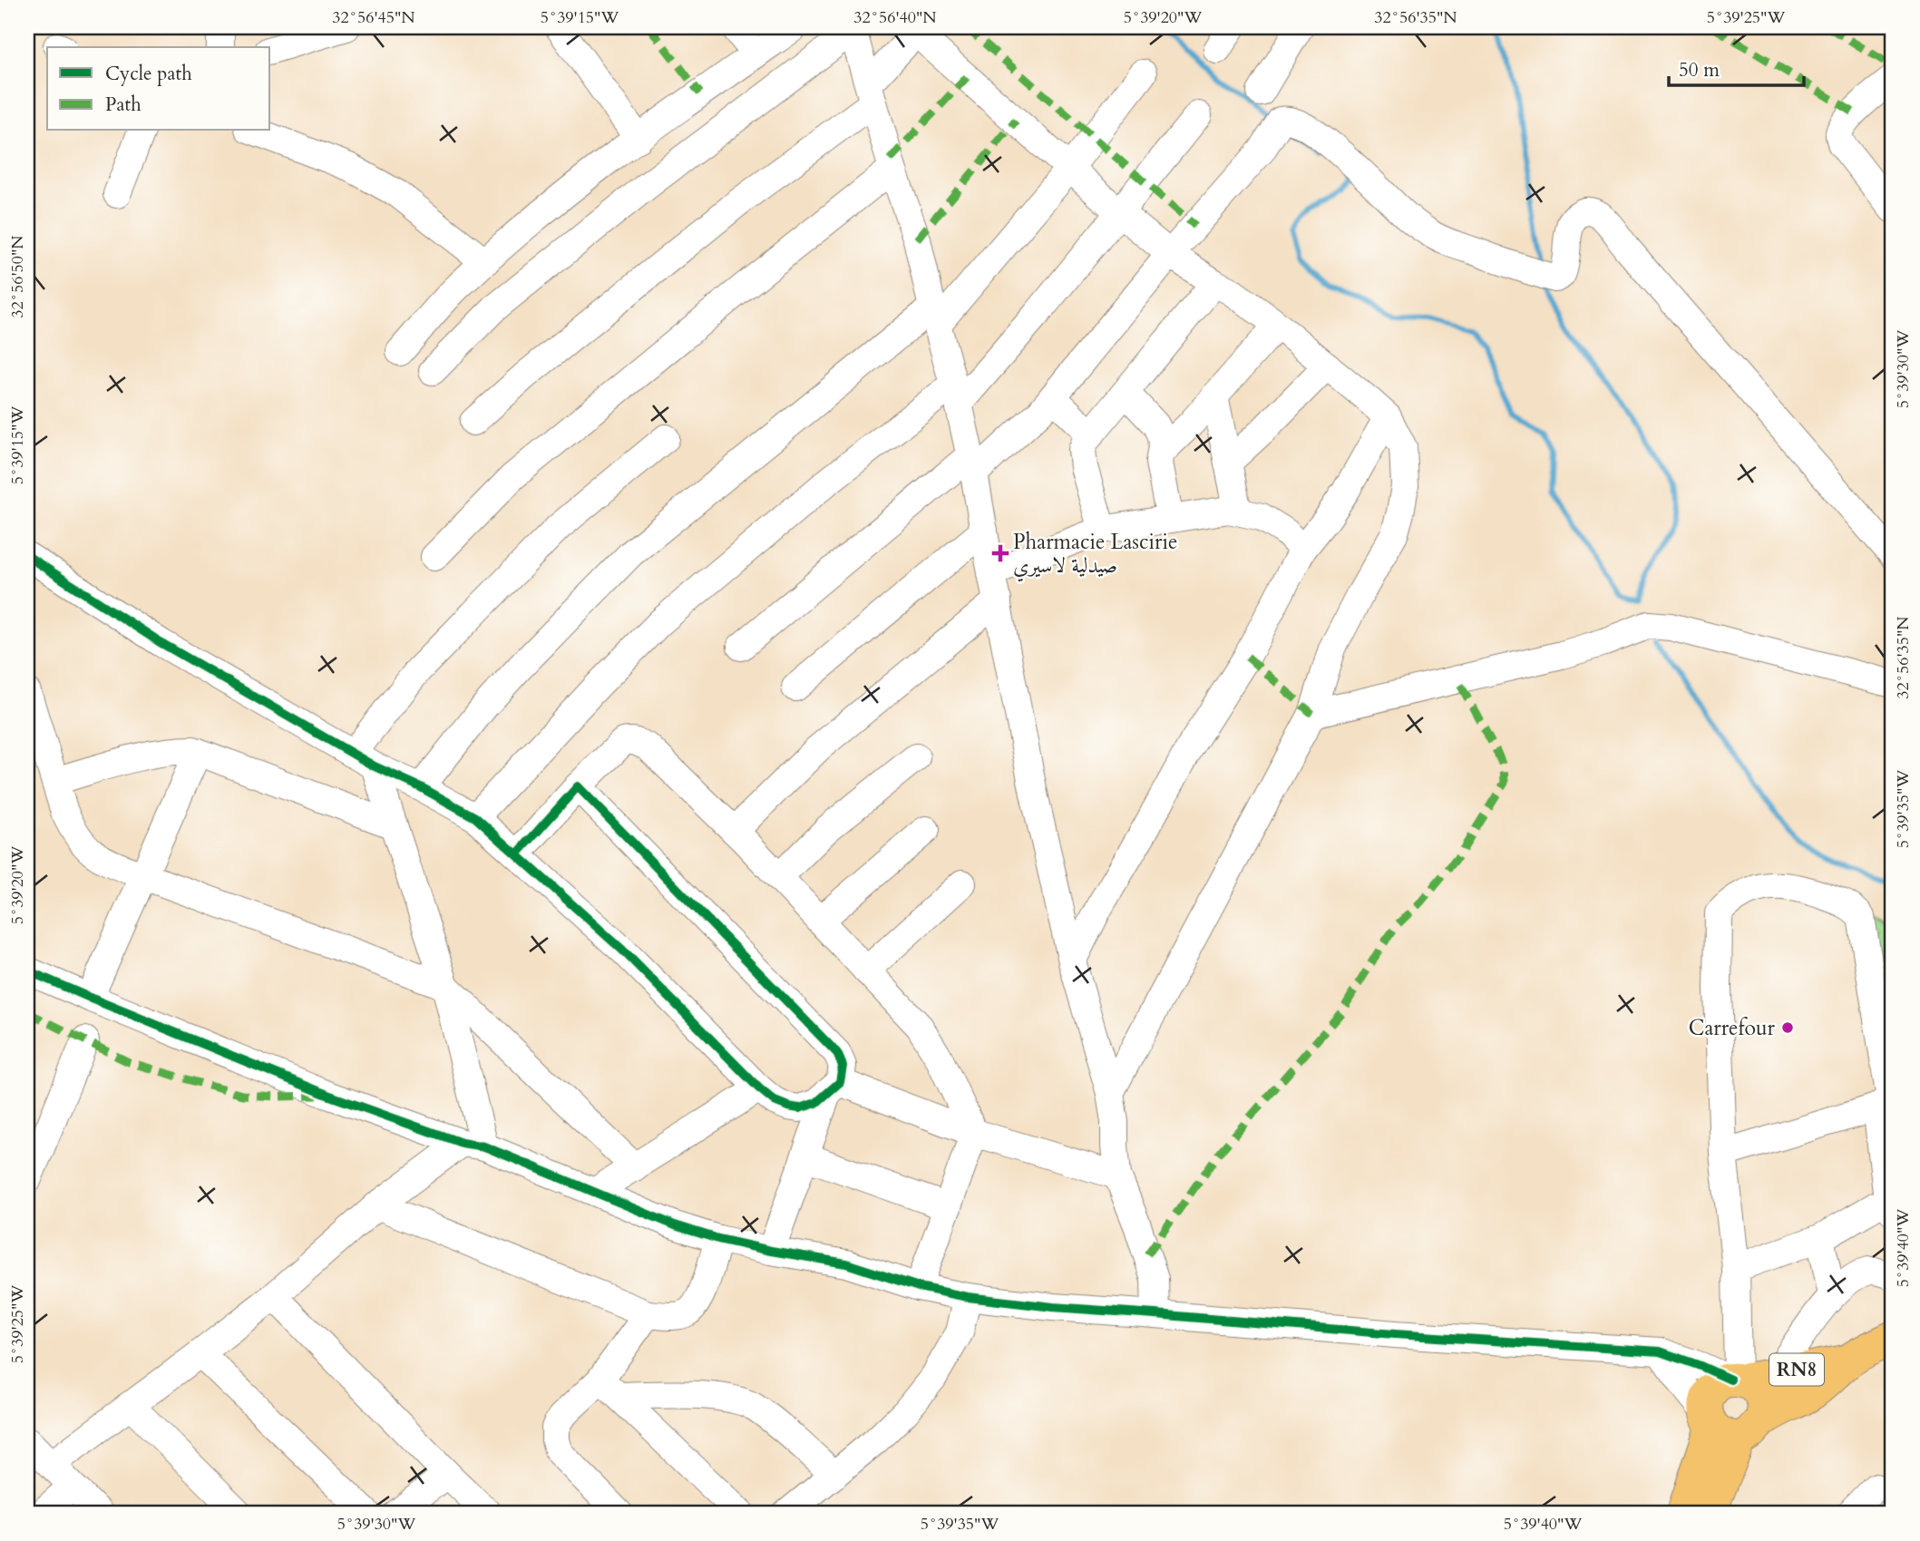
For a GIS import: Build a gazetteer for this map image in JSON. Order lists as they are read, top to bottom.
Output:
{
  "streets": {
    "main road": ["RN8"]
  },
  "places": {
    "health": ["Pharmacie Lascirie صيدلية لاسيري"],
    "other": ["Carrefour"]
  },
  "legend": ["Cycle path", "Path"],
  "scale_bar": "50 m",
  "coordinates": [
    "32°56'45\"N",
    "5°39'15\"W",
    "32°56'40\"N",
    "5°39'20\"W",
    "32°56'35\"N",
    "5°39'25\"W",
    "32°56'50\"N",
    "5°39'30\"W",
    "5°39'35\"W",
    "5°39'40\"W"
  ]
}
